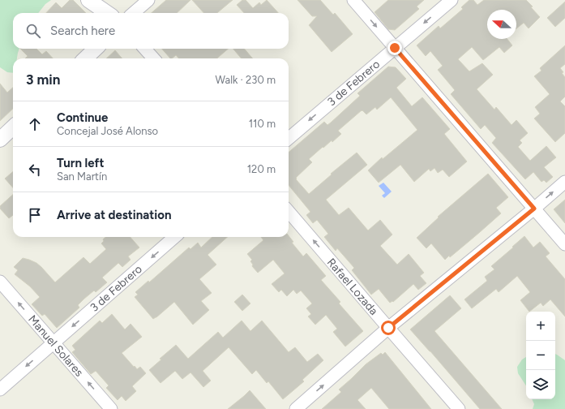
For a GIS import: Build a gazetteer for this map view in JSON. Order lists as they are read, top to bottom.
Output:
{
  "streets": {
    "street": ["3 de Febrero", "Rafael Lozada", "Manuel Solares"]
  },
  "crossings": [
    ["3 de Febrero", "Manuel Solares"]
  ],
  "one_way": ["3 de Febrero", "Rafael Lozada", "Manuel Solares"],
  "north": "left",
  "page": {
    "search": "Search here",
    "heading": ["3 min", "Walk · 230 m"],
    "list": [
      ["Continue", "Concejal José Alonso", "110 m"],
      ["Turn left", "San Martín", "120 m"],
      "Arrive at destination"
    ],
    "map_buttons": ["+", "−"]
  }
}
